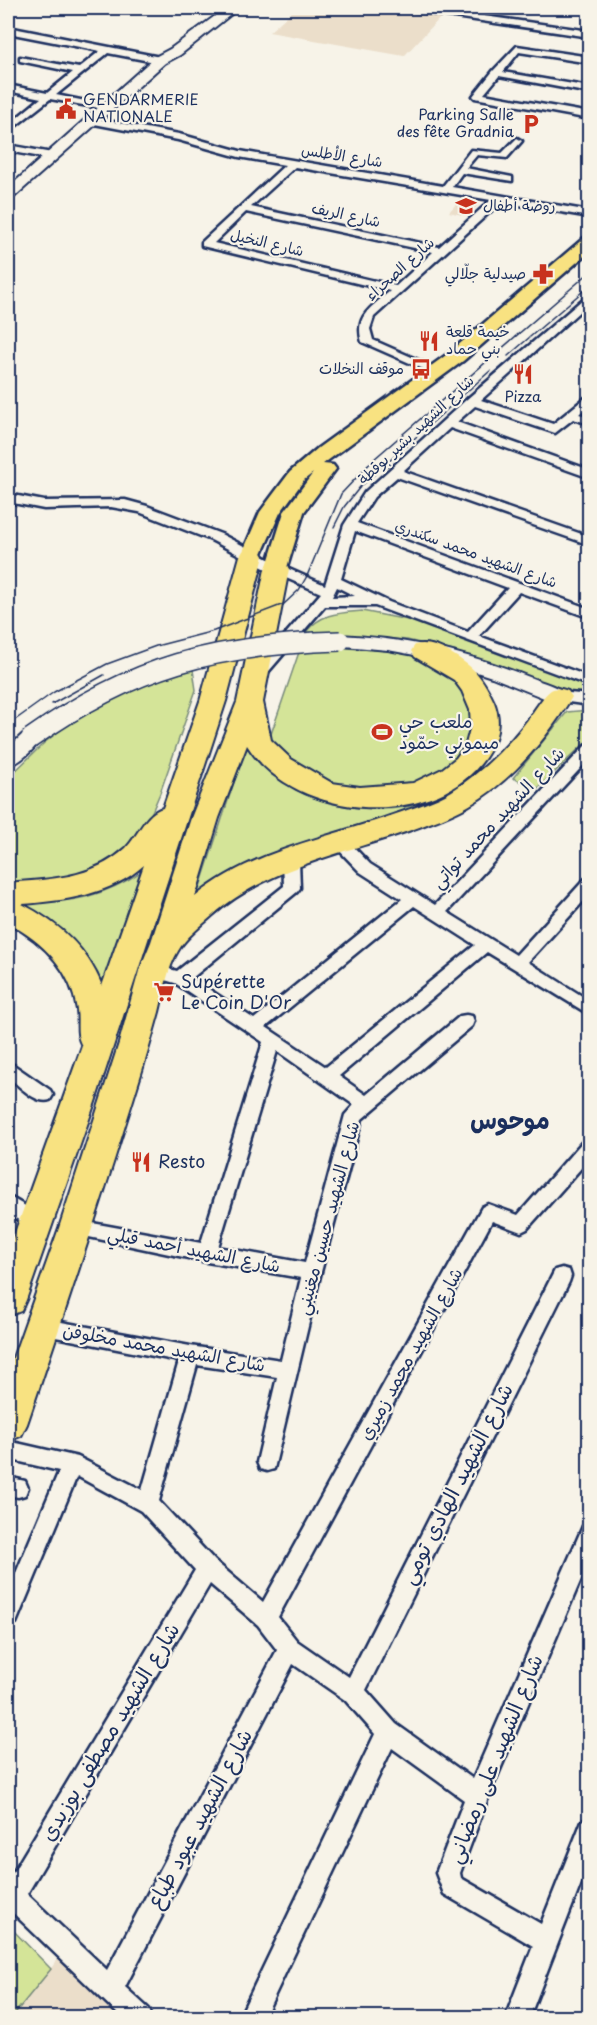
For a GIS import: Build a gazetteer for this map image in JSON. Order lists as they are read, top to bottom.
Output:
{
  "streets": {
    "street": [
      "شارع الأطلس",
      "شارع الريف",
      "شارع النخيل",
      "شارع الصحراء",
      "شارع الشهيد بشير بوقطة",
      "شارع الشهيد محمد سكندري",
      "شارع الشهيد محمد تواتي",
      "شارع الشهيد حسين مغنيني",
      "شارع الشهيد أحمد قبلي",
      "شارع الشهيد محمد مخلوفن",
      "شارع الشهيد محمد زميري",
      "شارع الشهيد الهادي تومي",
      "شارع الشهيد مصطفى بوزيدي",
      "شارع الشهيد على رمضاني",
      "شارع الشهيد عبود طباع"
    ]
  },
  "crossings": [
    ["شارع الأطلس", "شارع النخيل"],
    ["شارع الأطلس", "شارع الصحراء"],
    ["شارع الريف", "شارع النخيل"],
    ["شارع الريف", "شارع الصحراء"],
    ["شارع النخيل", "شارع الصحراء"],
    ["شارع الشهيد بشير بوقطة", "شارع الشهيد محمد سكندري"],
    ["شارع الشهيد حسين مغنيني", "شارع الشهيد أحمد قبلي"],
    ["شارع الشهيد حسين مغنيني", "شارع الشهيد محمد مخلوفن"]
  ],
  "districts": ["موحوس"],
  "places": {
    "public building": ["GENDARMERIE NATIONALE"],
    "parking": ["Parking Salle des fête Gradnia"],
    "school or university": ["روضة أطفال"],
    "pharmacy": ["صيدلية جلّالي"],
    "restaurant": ["خيمة قلعة بني حماد", "Pizza", "Resto"],
    "bus stop": ["موقف النخلات"],
    "sports": ["ملعب حي ميموني حمّود"],
    "supermarket": ["Supérette Le Coin D'Or"]
  }
}
